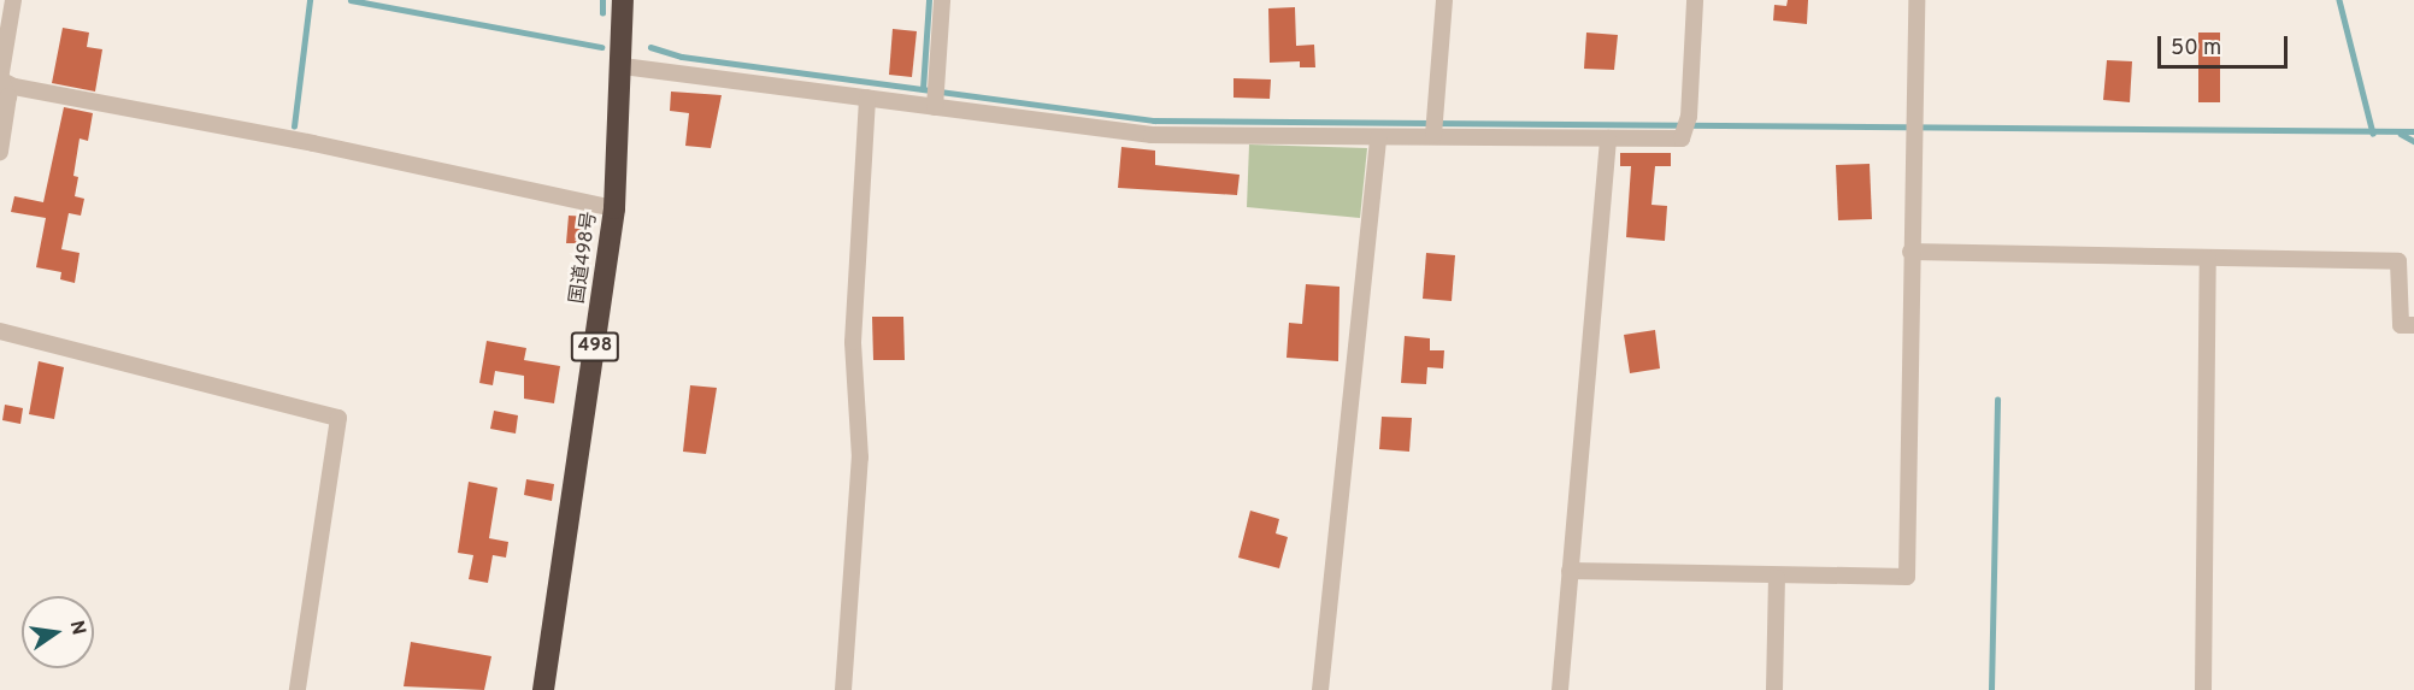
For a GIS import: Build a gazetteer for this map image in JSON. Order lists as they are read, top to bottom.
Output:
{
  "streets": {
    "highway": ["国道498号", "498"]
  },
  "scale_bar": "50 m",
  "north": "right"
}
